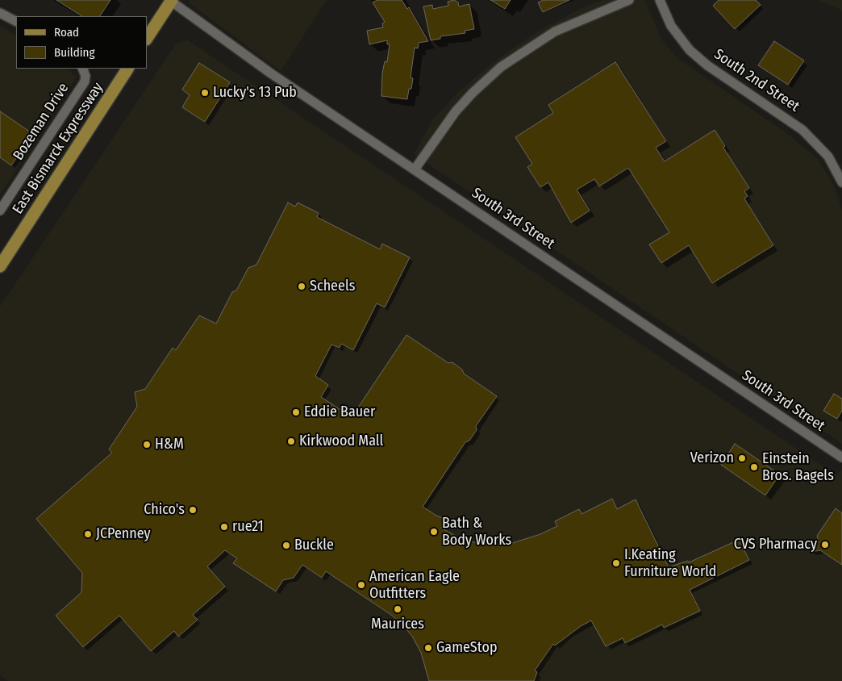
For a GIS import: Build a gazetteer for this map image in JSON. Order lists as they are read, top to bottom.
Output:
{
  "streets": {
    "main road": ["East Bismarck Expressway"],
    "street": ["South 2nd Street", "Bozeman Drive", "South 3rd Street"]
  },
  "places": [
    "Lucky's 13 Pub",
    "Scheels",
    "Eddie Bauer",
    "Kirkwood Mall",
    "H&M",
    "Verizon",
    "Einstein Bros. Bagels",
    "Chico's",
    "rue21",
    "Bath & Body Works",
    "JCPenney",
    "CVS Pharmacy",
    "Buckle",
    "I.Keating Furniture World",
    "American Eagle Outfitters",
    "Maurices",
    "GameStop"
  ],
  "legend": ["Road", "Building"]
}
